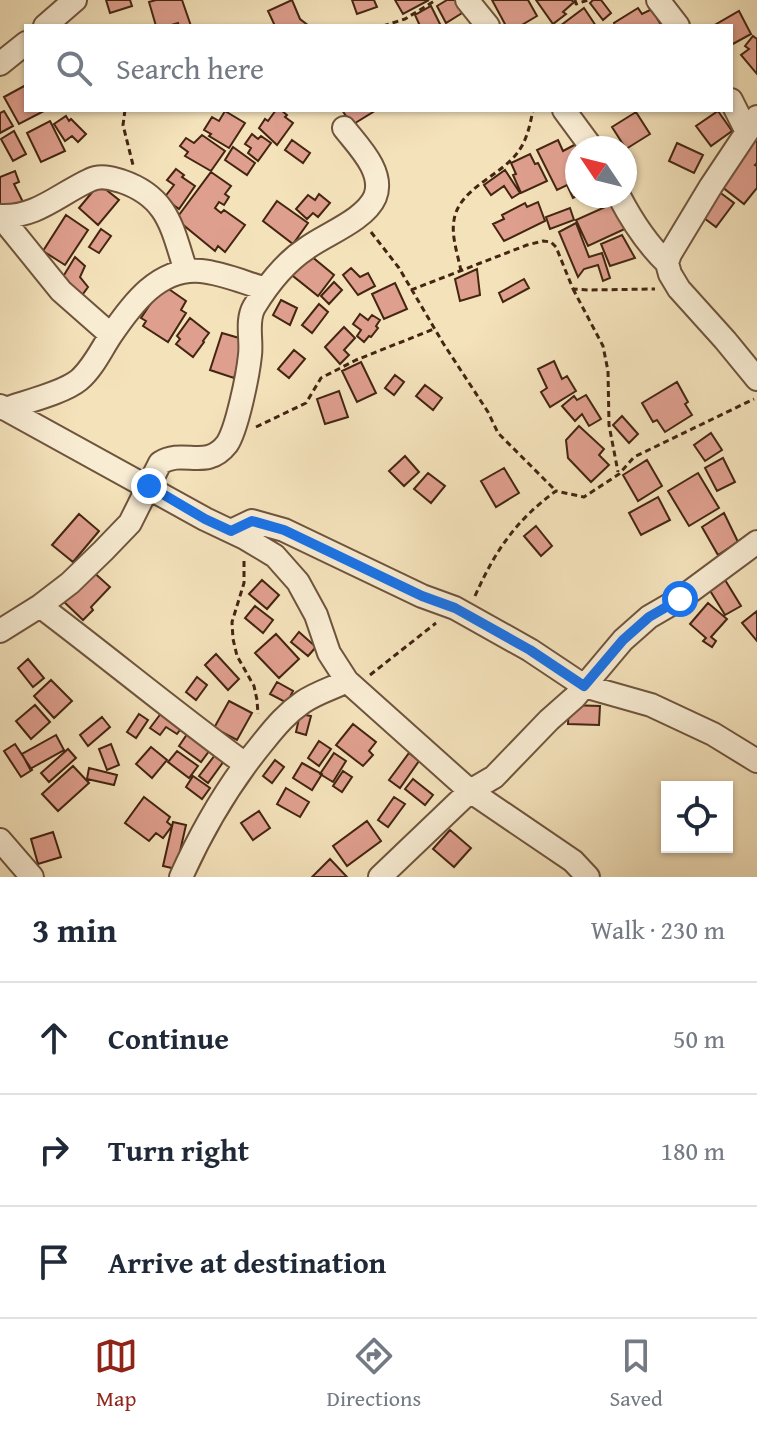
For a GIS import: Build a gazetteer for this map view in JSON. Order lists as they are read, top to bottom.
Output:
{
  "north": "top left",
  "page": {
    "search": "Search here",
    "heading": ["3 min", "Walk · 230 m"],
    "list": [
      ["Continue", "50 m"],
      ["Turn right", "180 m"],
      "Arrive at destination"
    ],
    "nav": ["Map", "Directions", "Saved"]
  }
}
